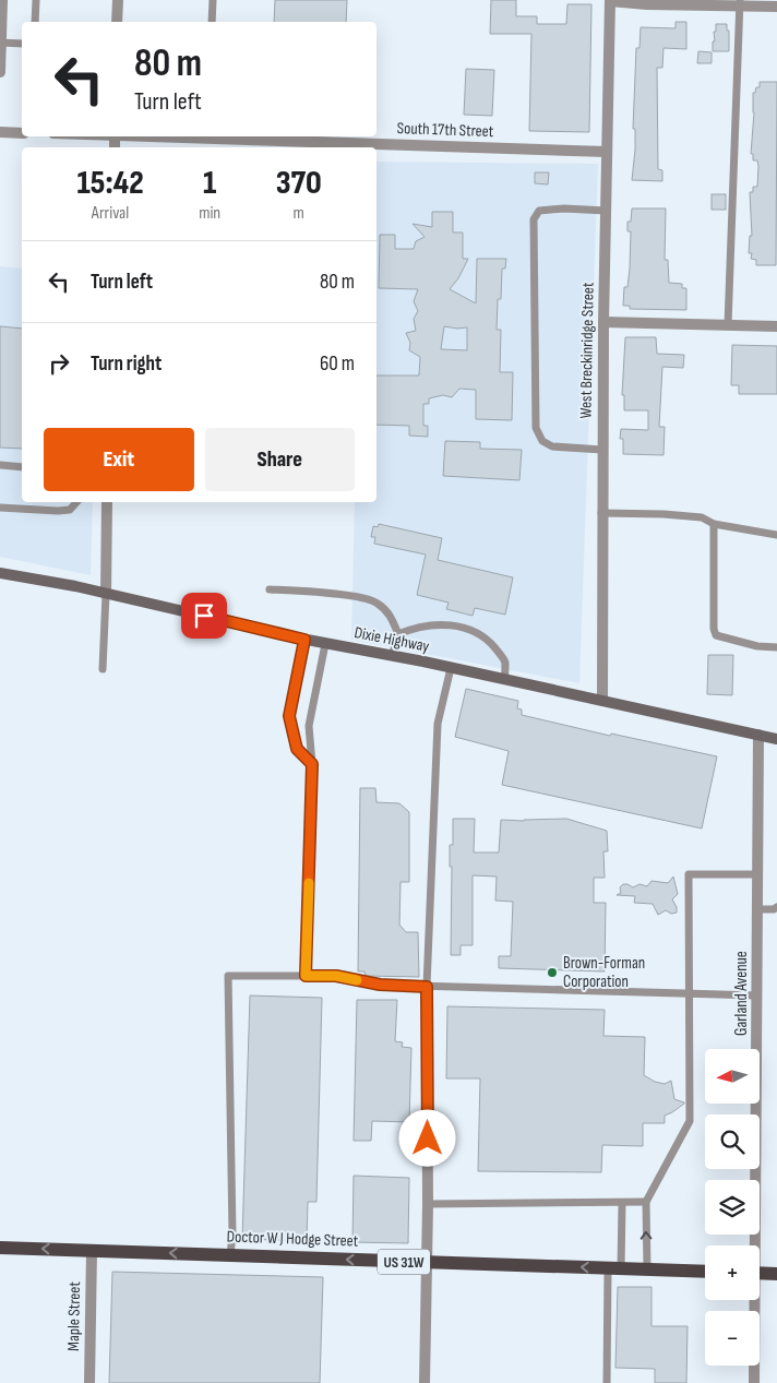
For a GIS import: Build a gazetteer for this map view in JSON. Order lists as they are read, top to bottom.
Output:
{
  "streets": {
    "main road": ["Doctor W J Hodge Street", "US 31W"],
    "street": [
      "South 17th Street",
      "West Breckinridge Street",
      "Dixie Highway",
      "Garland Avenue",
      "Maple Street"
    ]
  },
  "crossings": [
    ["South 17th Street", "West Breckinridge Street"],
    ["West Breckinridge Street", "Dixie Highway"],
    ["Dixie Highway", "Garland Avenue"],
    ["Doctor W J Hodge Street", "Maple Street"]
  ],
  "one_way": ["Doctor W J Hodge Street"],
  "places": ["Brown-Forman Corporation"],
  "north": "left",
  "page": {
    "turn": ["80 m", "Turn left"],
    "eta": [
      "15:42",
      "Arrival",
      "1",
      "min",
      "370",
      "m"
    ],
    "list": [
      {
        "name": "Turn left",
        "value": "80 m"
      },
      {
        "name": "Turn right",
        "value": "60 m"
      }
    ],
    "buttons": ["Exit", "Share"],
    "map_buttons": ["+", "−"]
  }
}
